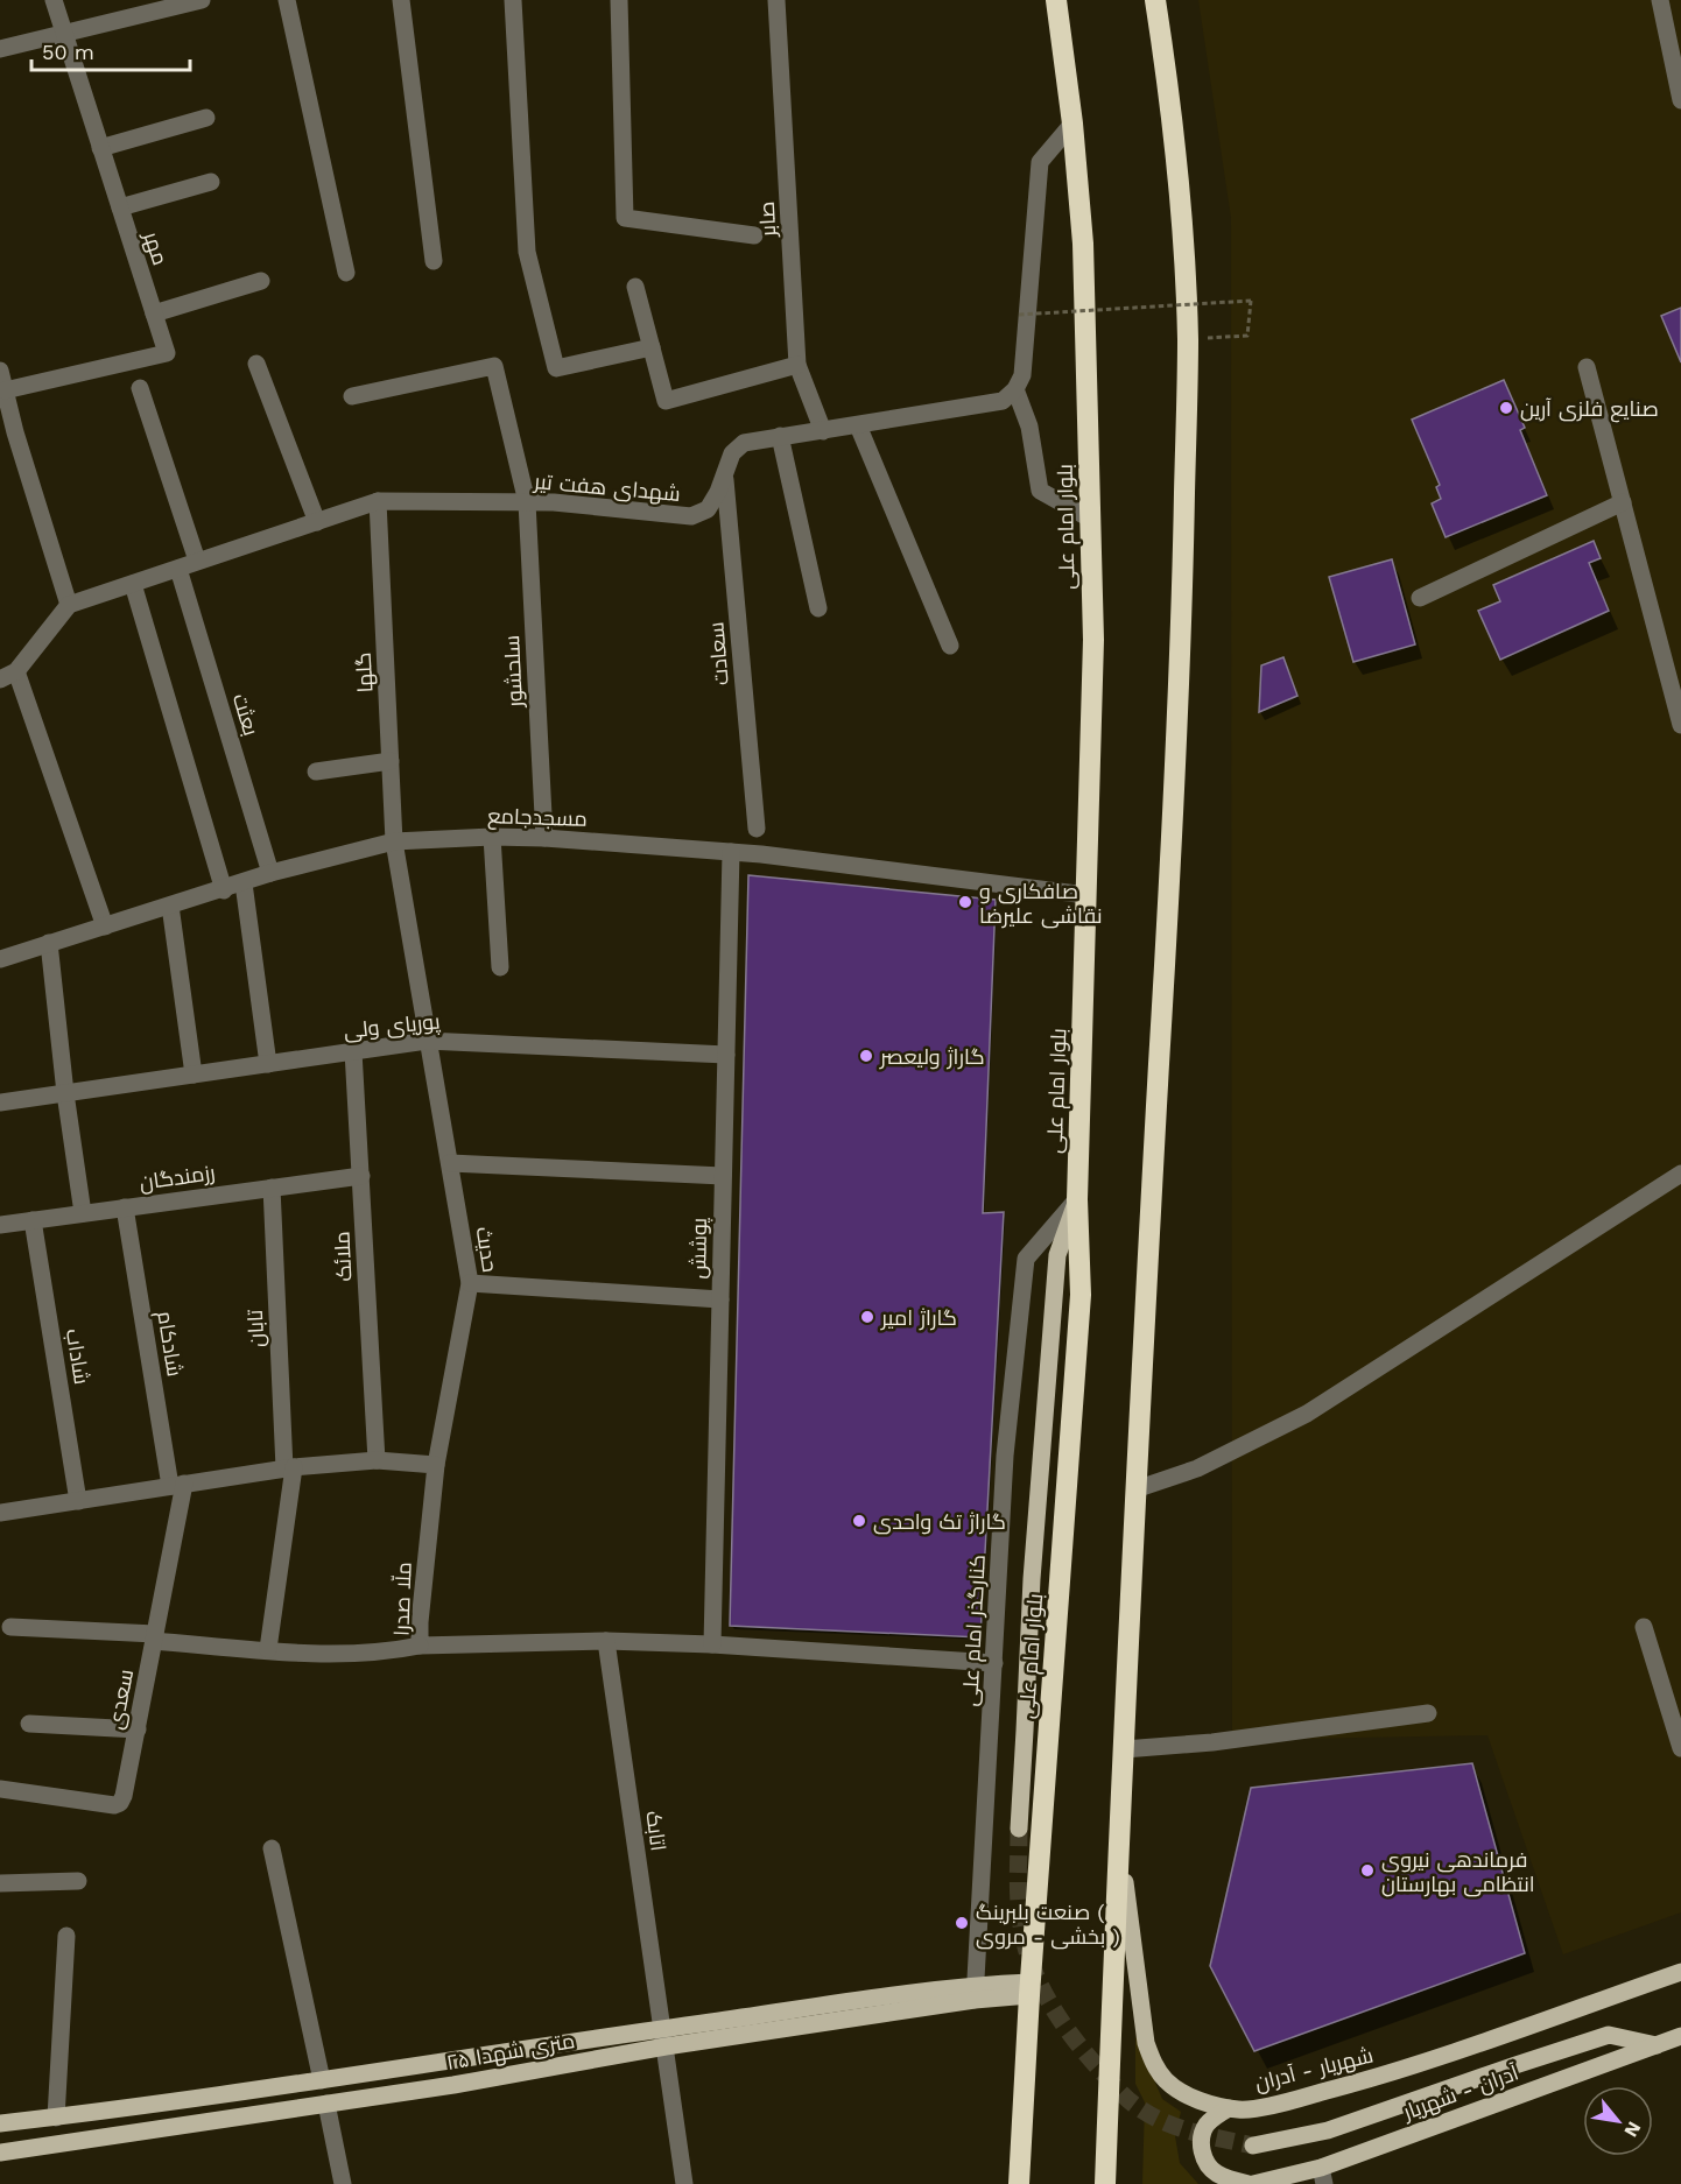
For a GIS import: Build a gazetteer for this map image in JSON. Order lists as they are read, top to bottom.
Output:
{
  "streets": {
    "highway": ["بلوار امام علی"],
    "main road": ["۲۵ متری شهدا", "شهریار - آدران", "آدران - شهریار"],
    "street": [
      "صابر",
      "مهر",
      "شهدای هفت تیر",
      "سعادت",
      "سلحشور",
      "گلها",
      "بعثت",
      "مسجدجامع",
      "پوریای ولی",
      "رزمندگان",
      "پوشش",
      "حدیث",
      "ملائک",
      "تابان",
      "شادکام",
      "شاداب",
      "ملّا صدرا",
      "کنارگذر امام علی",
      "سعدی",
      "اتابک"
    ]
  },
  "crossings": [
    ["صابر", "شهدای هفت تیر"],
    ["شهدای هفت تیر", "سعادت"],
    ["شهدای هفت تیر", "سلحشور"],
    ["شهدای هفت تیر", "گلها"],
    ["شهدای هفت تیر", "بعثت"],
    ["بلوار امام علی", "مسجدجامع"],
    ["بلوار امام علی", "کنارگذر امام علی"],
    ["بلوار امام علی", "۲۵ متری شهدا"],
    ["سلحشور", "مسجدجامع"],
    ["گلها", "مسجدجامع"],
    ["گلها", "پوریای ولی"],
    ["گلها", "حدیث"],
    ["بعثت", "مسجدجامع"],
    ["مسجدجامع", "پوشش"],
    ["پوریای ولی", "پوشش"],
    ["پوریای ولی", "حدیث"],
    ["پوریای ولی", "ملائک"],
    ["رزمندگان", "ملائک"],
    ["رزمندگان", "تابان"],
    ["رزمندگان", "شادکام"],
    ["رزمندگان", "شاداب"],
    ["پوشش", "ملّا صدرا"],
    ["حدیث", "ملّا صدرا"],
    ["شادکام", "سعدی"],
    ["ملّا صدرا", "کنارگذر امام علی"],
    ["ملّا صدرا", "اتابک"],
    ["کنارگذر امام علی", "۲۵ متری شهدا"],
    ["اتابک", "۲۵ متری شهدا"]
  ],
  "places": [
    "صنایع فلزی آرین",
    "صافکاری و نقاشی عليرضا",
    "گاراژ ولیعصر",
    "گاراژ امیر",
    "گاراژ تک واحدی",
    "فرماندهی نیروی انتظامی بهارستان",
    "صنعت بلبرینگ ( بخشی - مروی )"
  ],
  "scale_bar": "50 m",
  "north": "bottom right"
}
